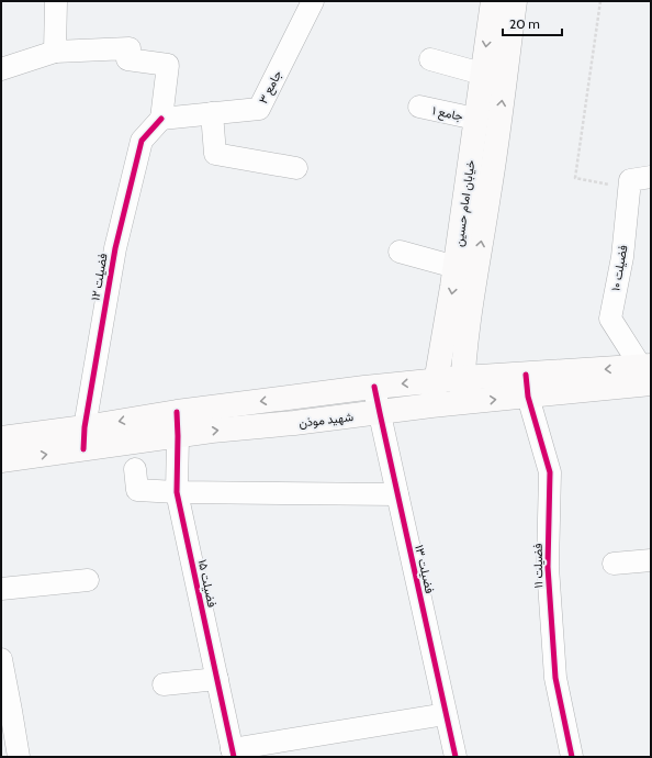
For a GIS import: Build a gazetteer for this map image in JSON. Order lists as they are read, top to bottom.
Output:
{
  "streets": {
    "main road": ["خیابان امام حسین", "شهید موذن"],
    "street": [
      "جامع ۳",
      "جامع ۱",
      "فضیلت ۱۰",
      "فضیلت ۱۲",
      "فضیلت ۱۱",
      "فضیلت ۱۳",
      "فضیلت ۱۵"
    ]
  },
  "crossings": [
    ["جامع ۳", "فضیلت ۱۲"],
    ["جامع ۱", "خیابان امام حسین"],
    ["خیابان امام حسین", "شهید موذن"],
    ["فضیلت ۱۰", "شهید موذن"],
    ["فضیلت ۱۲", "شهید موذن"],
    ["شهید موذن", "فضیلت ۱۱"],
    ["شهید موذن", "فضیلت ۱۳"],
    ["شهید موذن", "فضیلت ۱۵"]
  ],
  "scale_bar": "20 m"
}
